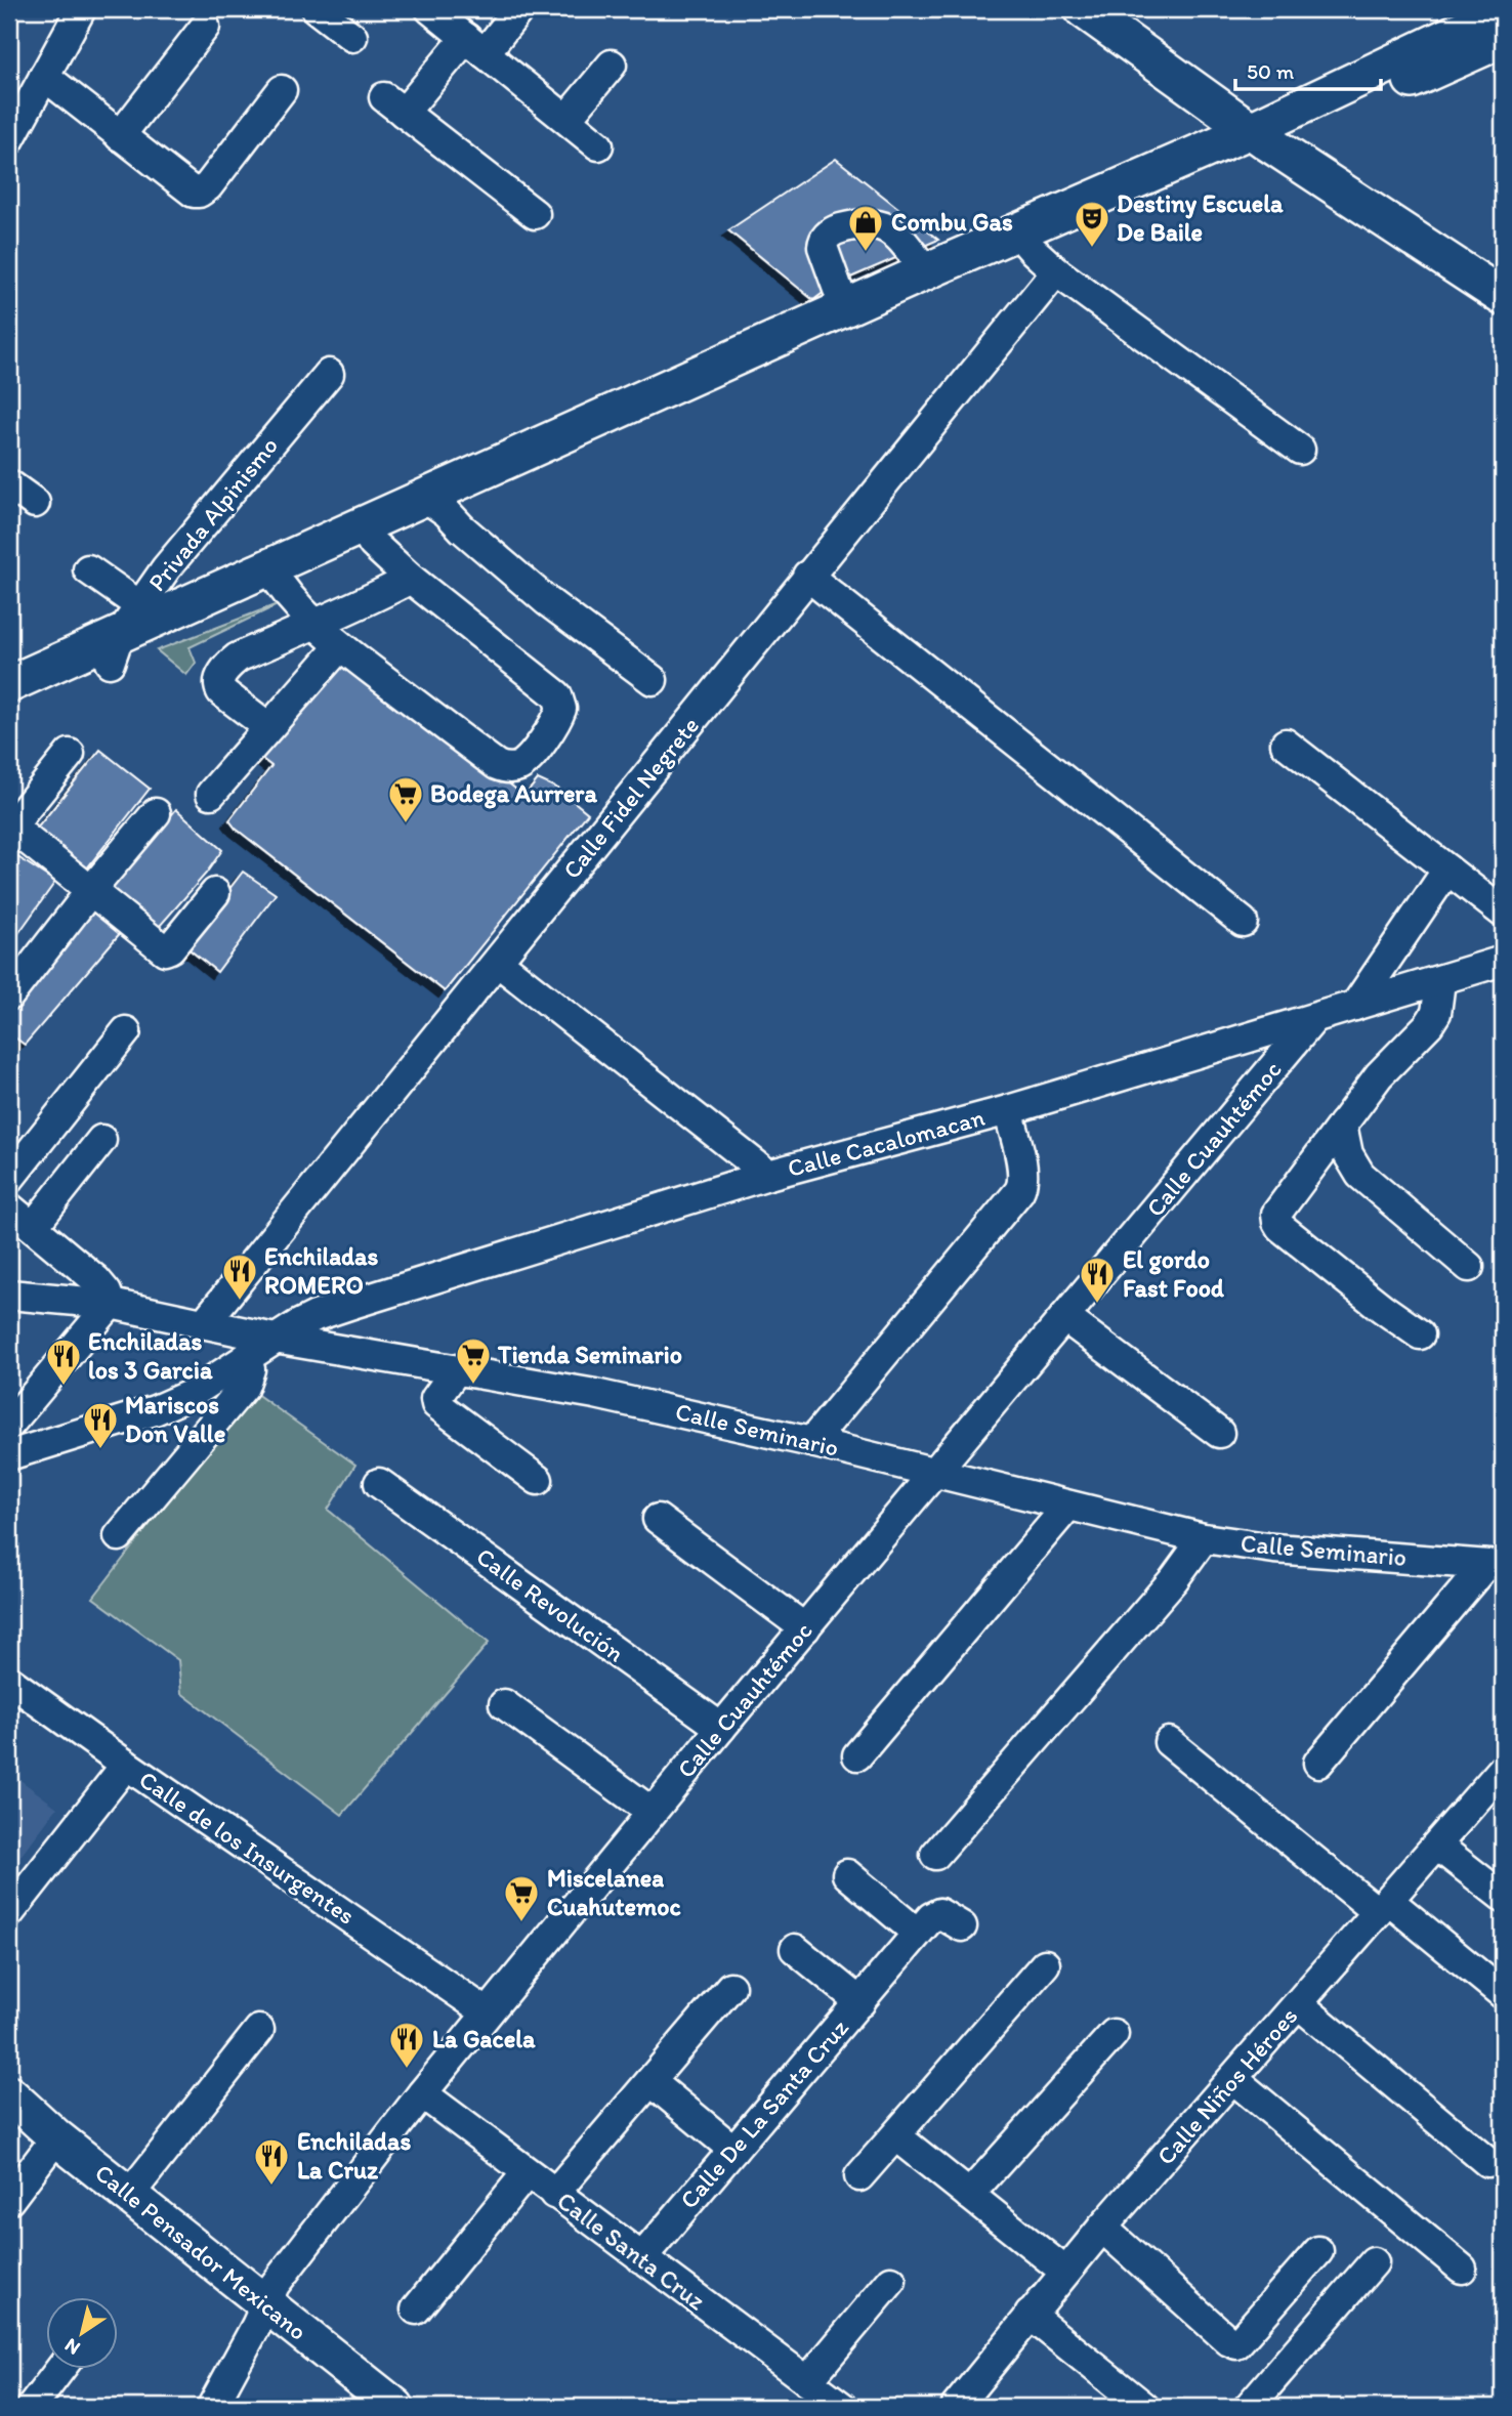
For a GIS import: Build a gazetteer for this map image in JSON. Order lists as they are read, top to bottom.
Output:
{
  "streets": {
    "main road": ["Calle Pensador Mexicano"],
    "street": [
      "Privada Alpinismo",
      "Calle Fidel Negrete",
      "Calle Cuauhtémoc",
      "Calle Cacalomacan",
      "Calle Seminario",
      "Calle Revolución",
      "Calle de los Insurgentes",
      "Calle Niños Héroes",
      "Calle De La Santa Cruz",
      "Calle Santa Cruz"
    ]
  },
  "crossings": [
    ["Calle Fidel Negrete", "Calle Seminario"],
    ["Calle Cuauhtémoc", "Calle Cacalomacan"],
    ["Calle Cuauhtémoc", "Calle Seminario"],
    ["Calle Cuauhtémoc", "Calle Revolución"],
    ["Calle Cuauhtémoc", "Calle de los Insurgentes"],
    ["Calle Cuauhtémoc", "Calle Santa Cruz"],
    ["Calle Cuauhtémoc", "Calle Pensador Mexicano"],
    ["Calle Cacalomacan", "Calle Seminario"],
    ["Calle De La Santa Cruz", "Calle Santa Cruz"]
  ],
  "places": {
    "theatre": ["Destiny Escuela De Baile"],
    "shop": ["Combu Gas"],
    "supermarket": ["Bodega Aurrera", "Tienda Seminario", "Miscelanea Cuahutemoc"],
    "restaurant": [
      "Enchiladas ROMERO",
      "El gordo Fast Food",
      "Enchiladas los 3 Garcia",
      "Mariscos Don Valle",
      "La Gacela",
      "Enchiladas La Cruz"
    ]
  },
  "scale_bar": "50 m",
  "north": "bottom left"
}
